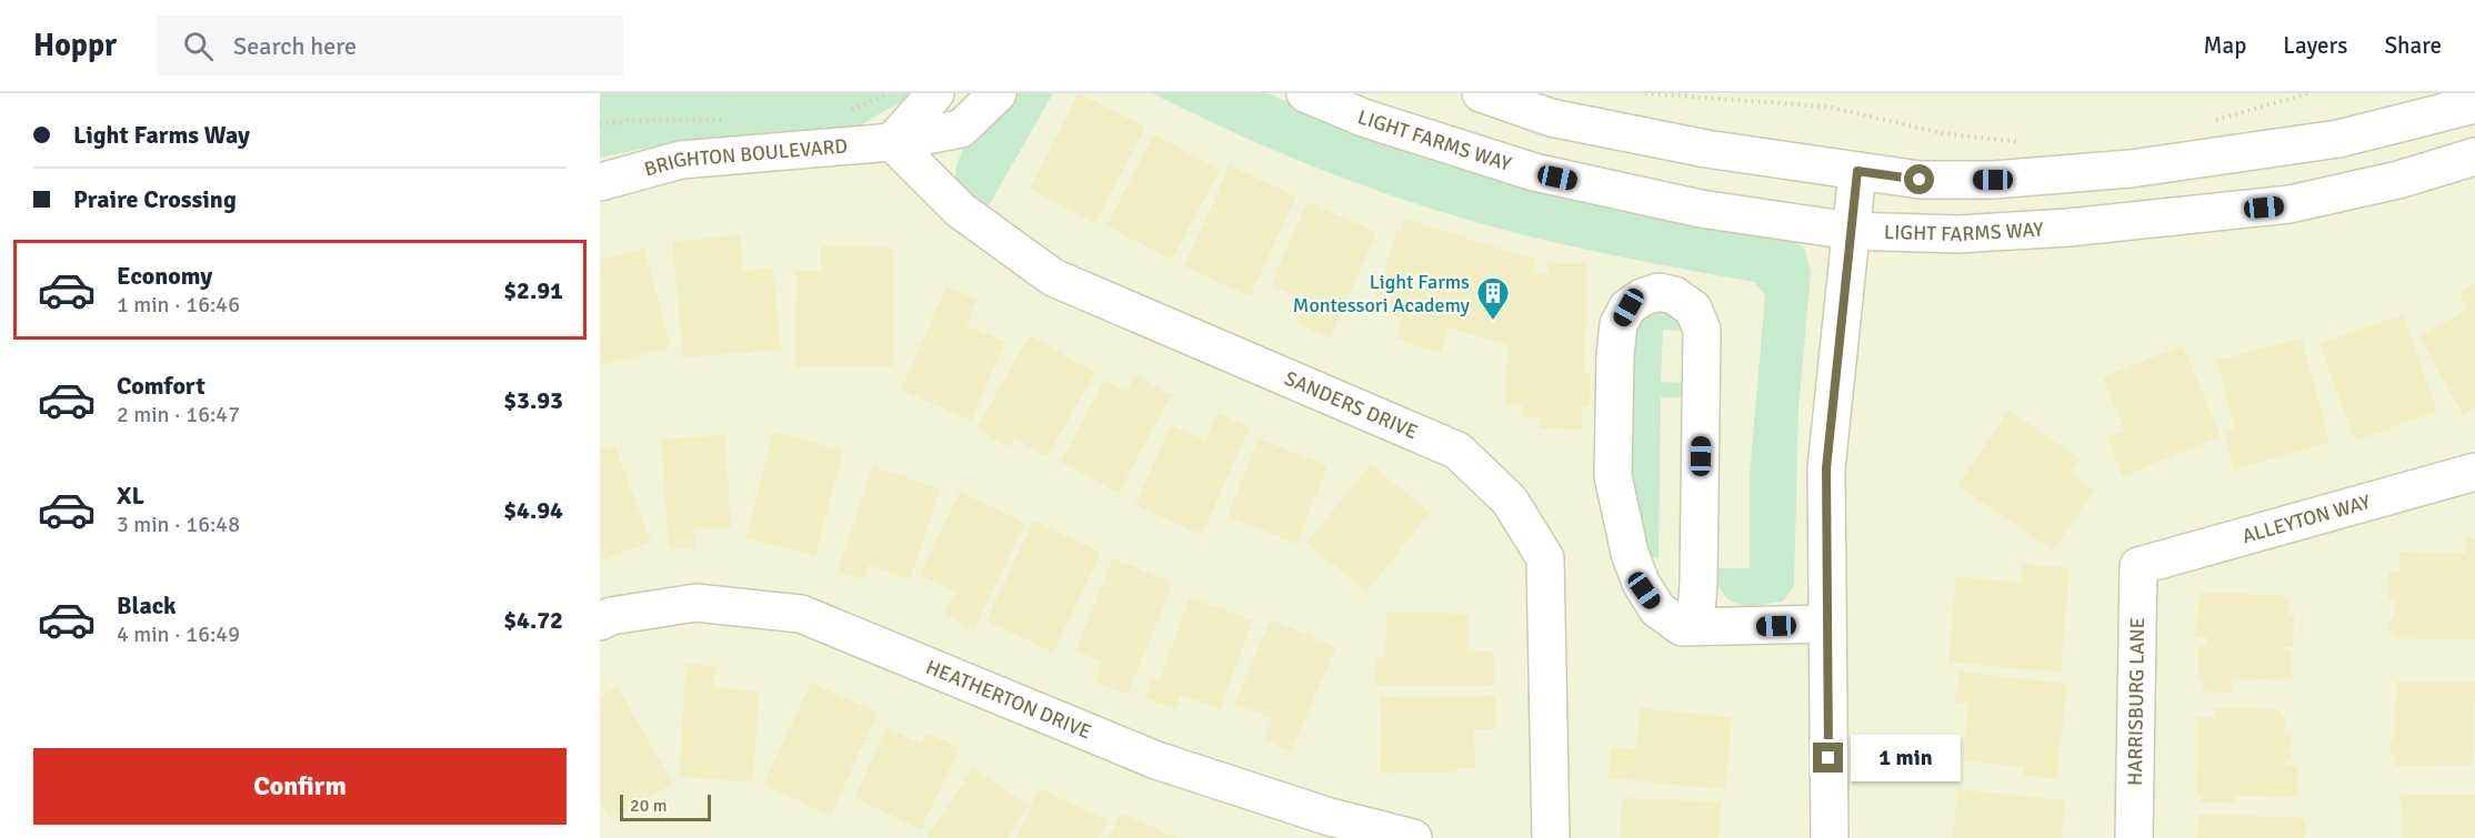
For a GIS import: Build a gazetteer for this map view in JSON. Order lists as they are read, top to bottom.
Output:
{
  "streets": {
    "street": [
      "LIGHT FARMS WAY",
      "BRIGHTON BOULEVARD",
      "SANDERS DRIVE",
      "ALLEYTON WAY",
      "HEATHERTON DRIVE",
      "HARRISBURG LANE"
    ]
  },
  "crossings": [
    ["BRIGHTON BOULEVARD", "SANDERS DRIVE"],
    ["ALLEYTON WAY", "HARRISBURG LANE"]
  ],
  "places": {
    "building": ["Light Farms Montessori Academy"]
  },
  "scale_bar": "20 m",
  "page": {
    "header": "Hoppr",
    "search": "Search here",
    "nav": ["Map", "Layers", "Share"],
    "banner": ["Light Farms Way", "Praire Crossing"],
    "list": [
      {
        "name": "Economy",
        "note": "1 min · 16:46",
        "value": "$2.91"
      },
      {
        "name": "Comfort",
        "note": "2 min · 16:47",
        "value": "$3.93"
      },
      {
        "name": "XL",
        "note": "3 min · 16:48",
        "value": "$4.94"
      },
      {
        "name": "Black",
        "note": "4 min · 16:49",
        "value": "$4.72"
      }
    ],
    "buttons": "Confirm",
    "bubble": "1 min",
    "scale": "20 m"
  }
}
